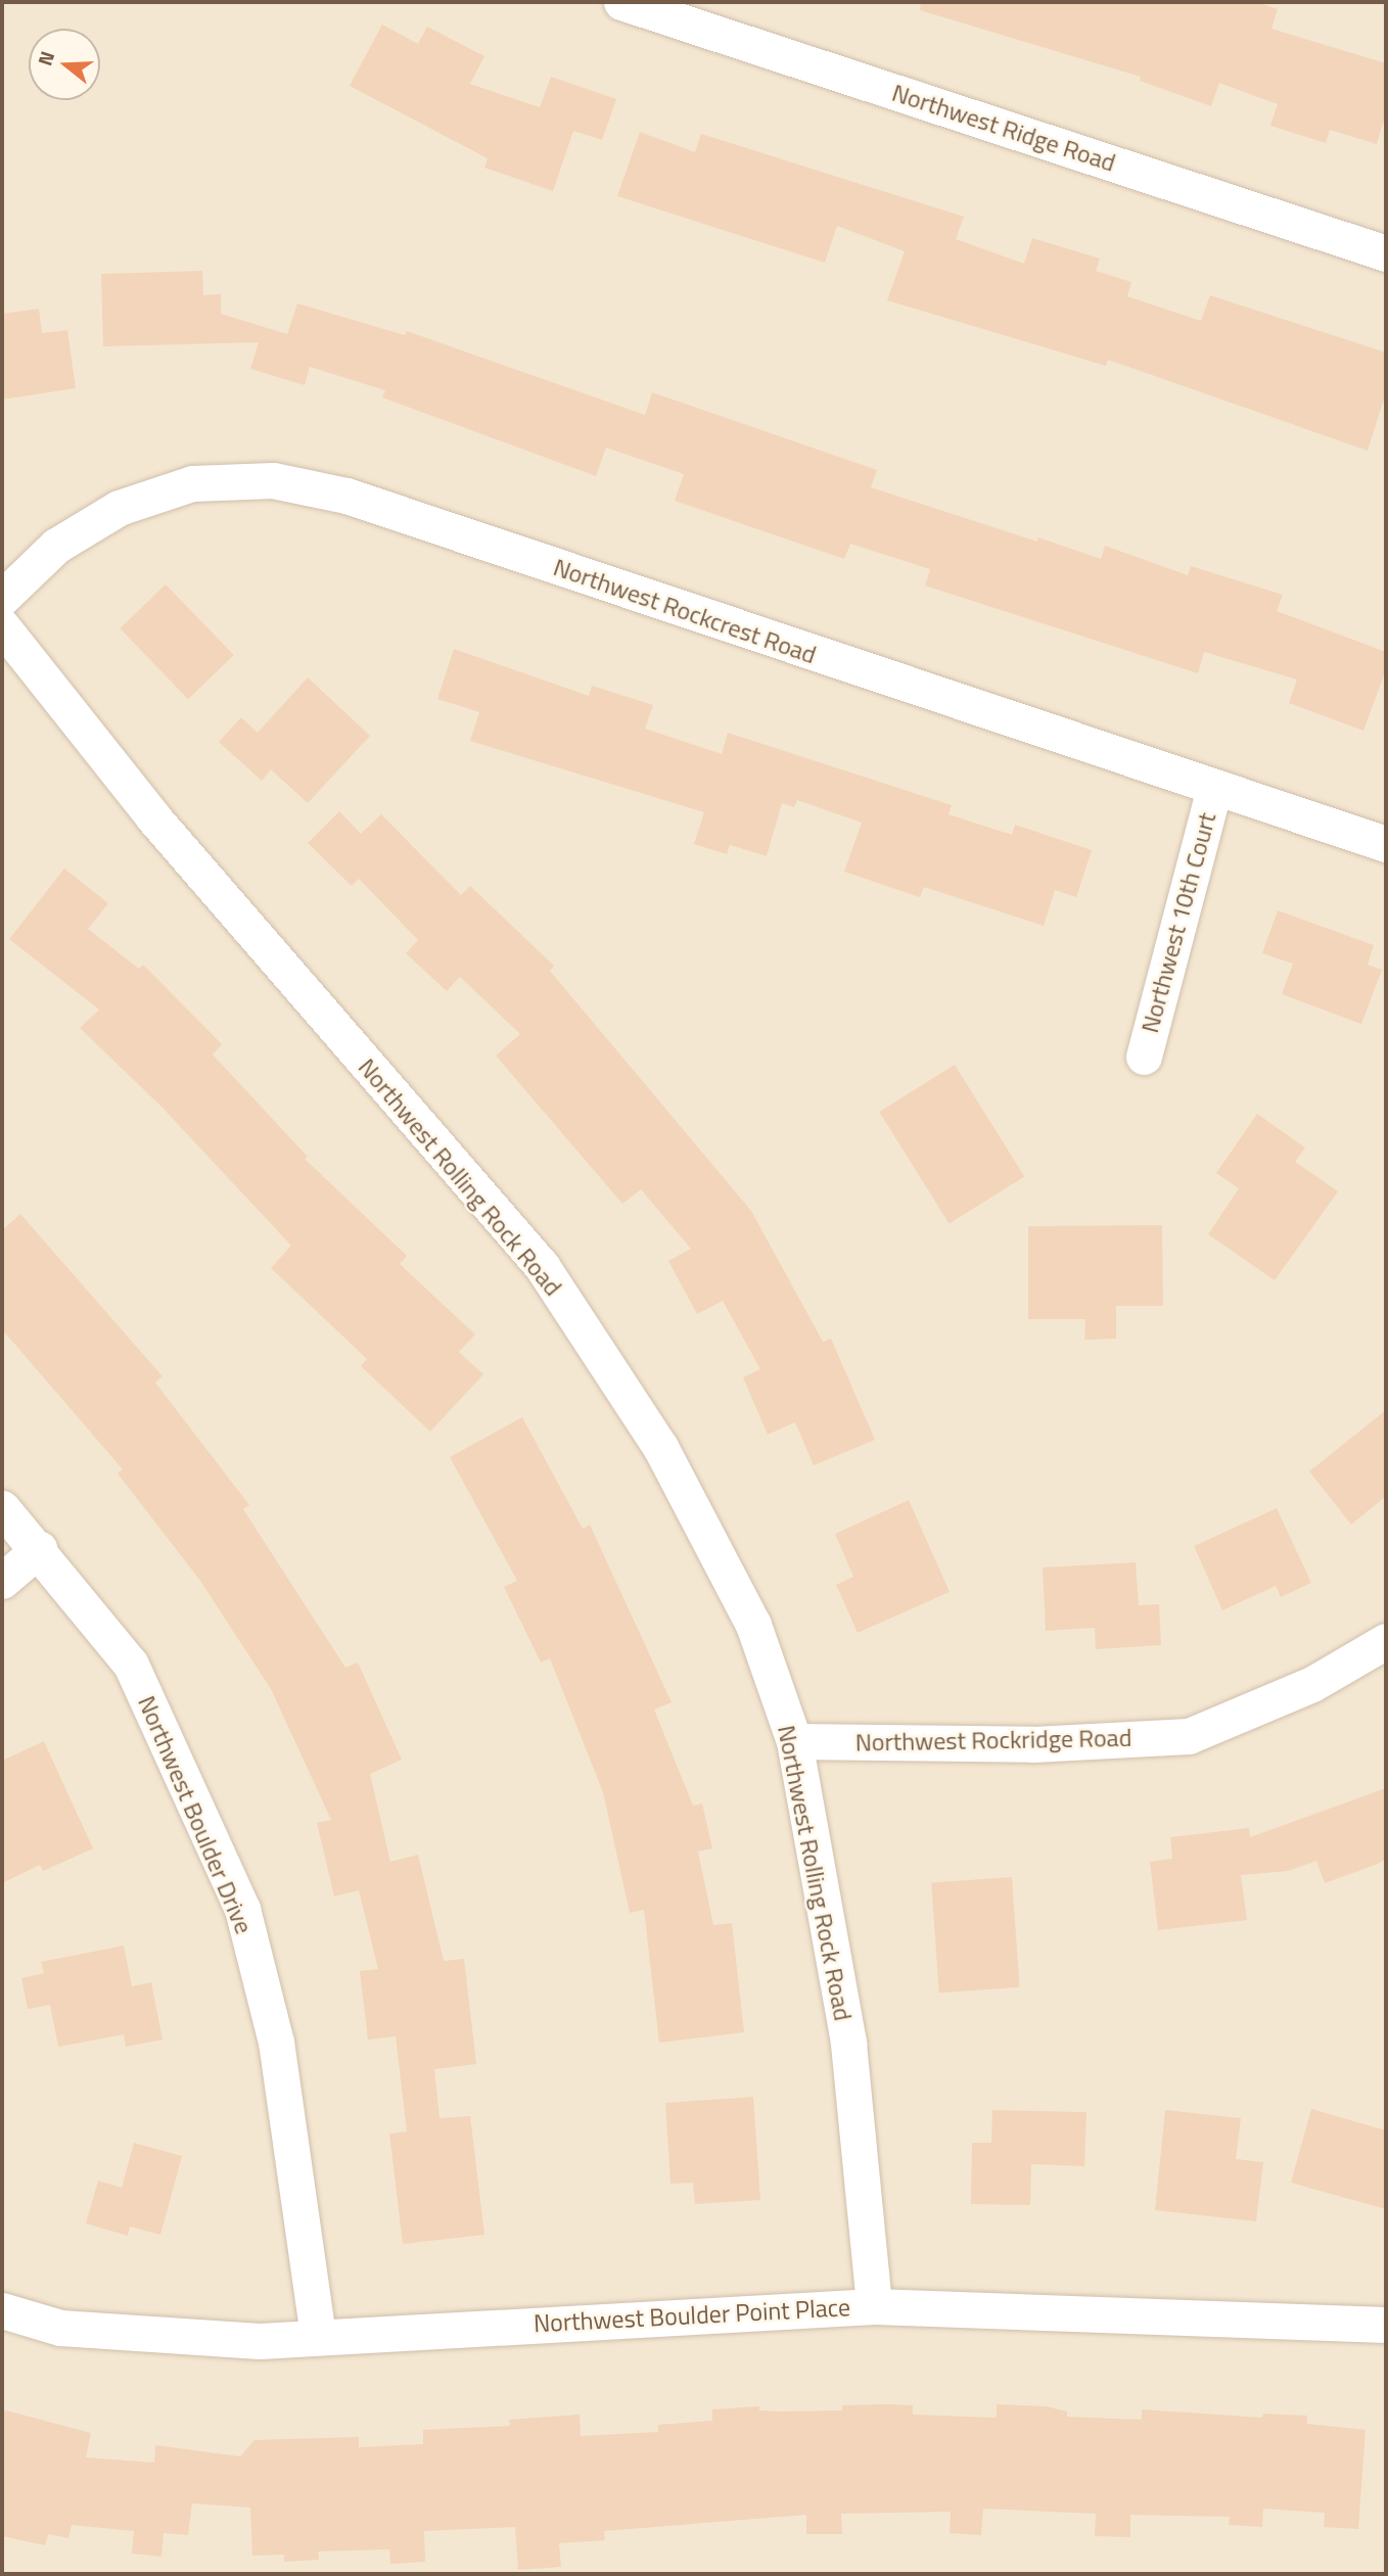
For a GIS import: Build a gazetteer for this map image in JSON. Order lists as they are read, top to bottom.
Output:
{
  "streets": {
    "street": [
      "Northwest Ridge Road",
      "Northwest Rockcrest Road",
      "Northwest 10th Court",
      "Northwest Rolling Rock Road",
      "Northwest Rockridge Road",
      "Northwest Boulder Drive",
      "Northwest Boulder Point Place"
    ]
  },
  "crossings": [
    ["Northwest Rockcrest Road", "Northwest 10th Court"],
    ["Northwest Rolling Rock Road", "Northwest Rockridge Road"],
    ["Northwest Rolling Rock Road", "Northwest Boulder Point Place"],
    ["Northwest Boulder Drive", "Northwest Boulder Point Place"]
  ],
  "north": "left"
}
